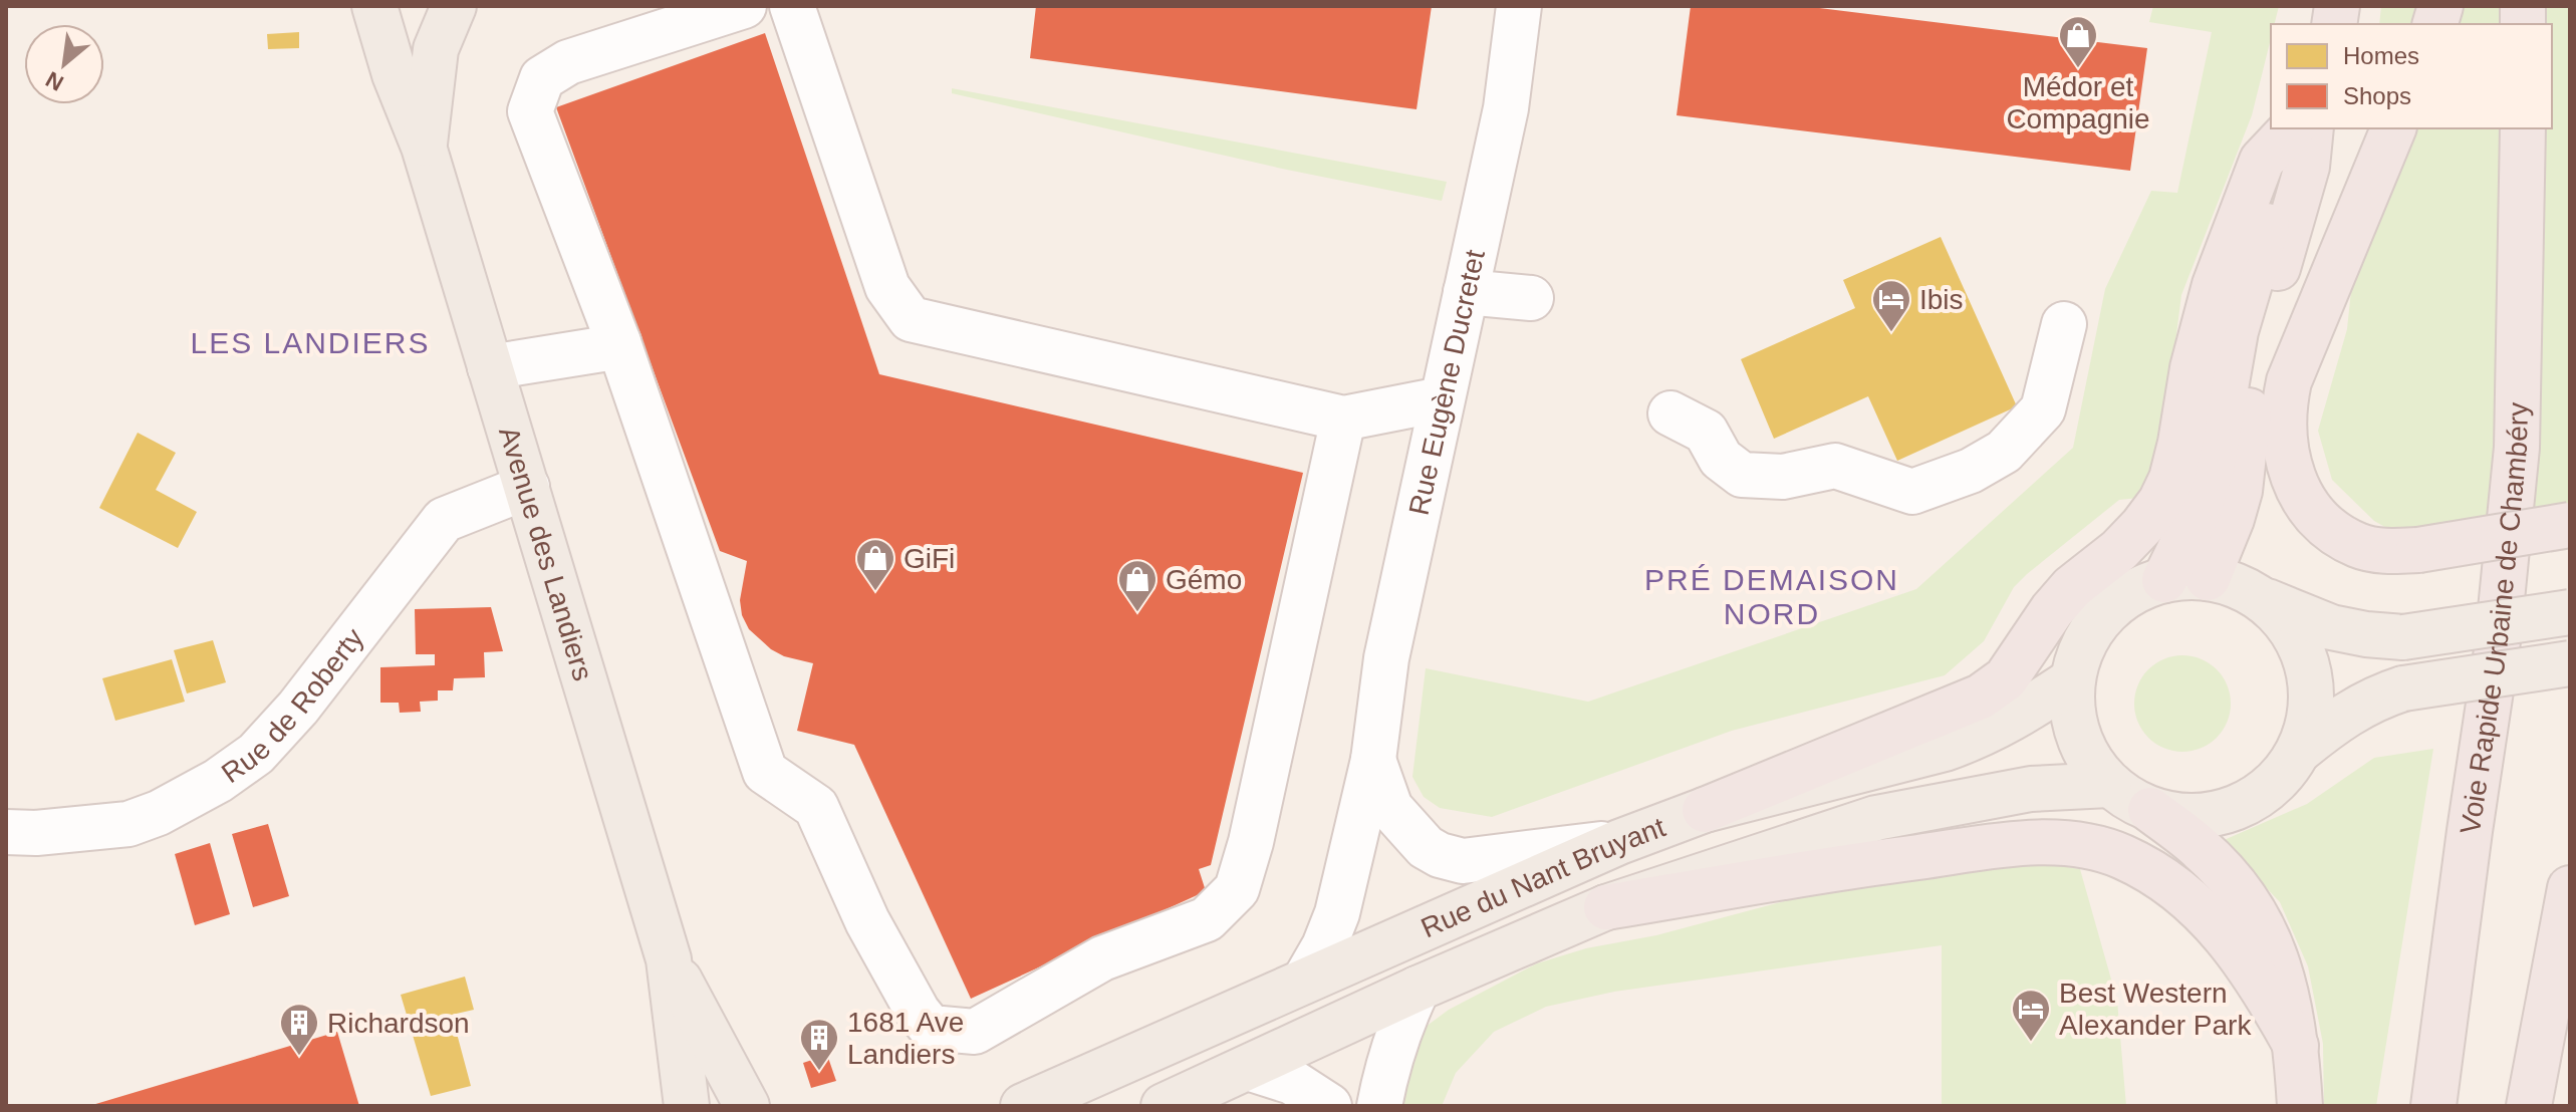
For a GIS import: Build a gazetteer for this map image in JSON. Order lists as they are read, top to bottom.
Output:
{
  "streets": {
    "highway": ["Voie Rapide Urbaine de Chambéry"],
    "main road": ["Avenue des Landiers", "Rue du Nant Bruyant"],
    "street": ["Rue Eugène Ducretet", "Rue de Roberty"]
  },
  "crossings": [
    ["Rue Eugène Ducretet", "Rue du Nant Bruyant"],
    ["Avenue des Landiers", "Rue de Roberty"]
  ],
  "districts": ["LES LANDIERS", "PRÉ DEMAISON NORD"],
  "places": {
    "shop": ["Médor et Compagnie", "GiFi", "Gémo"],
    "hotel": ["Ibis", "Best Western Alexander Park"],
    "building": ["Richardson", "1681 Ave Landiers"]
  },
  "legend": ["Homes", "Shops"],
  "north": "bottom left"
}
